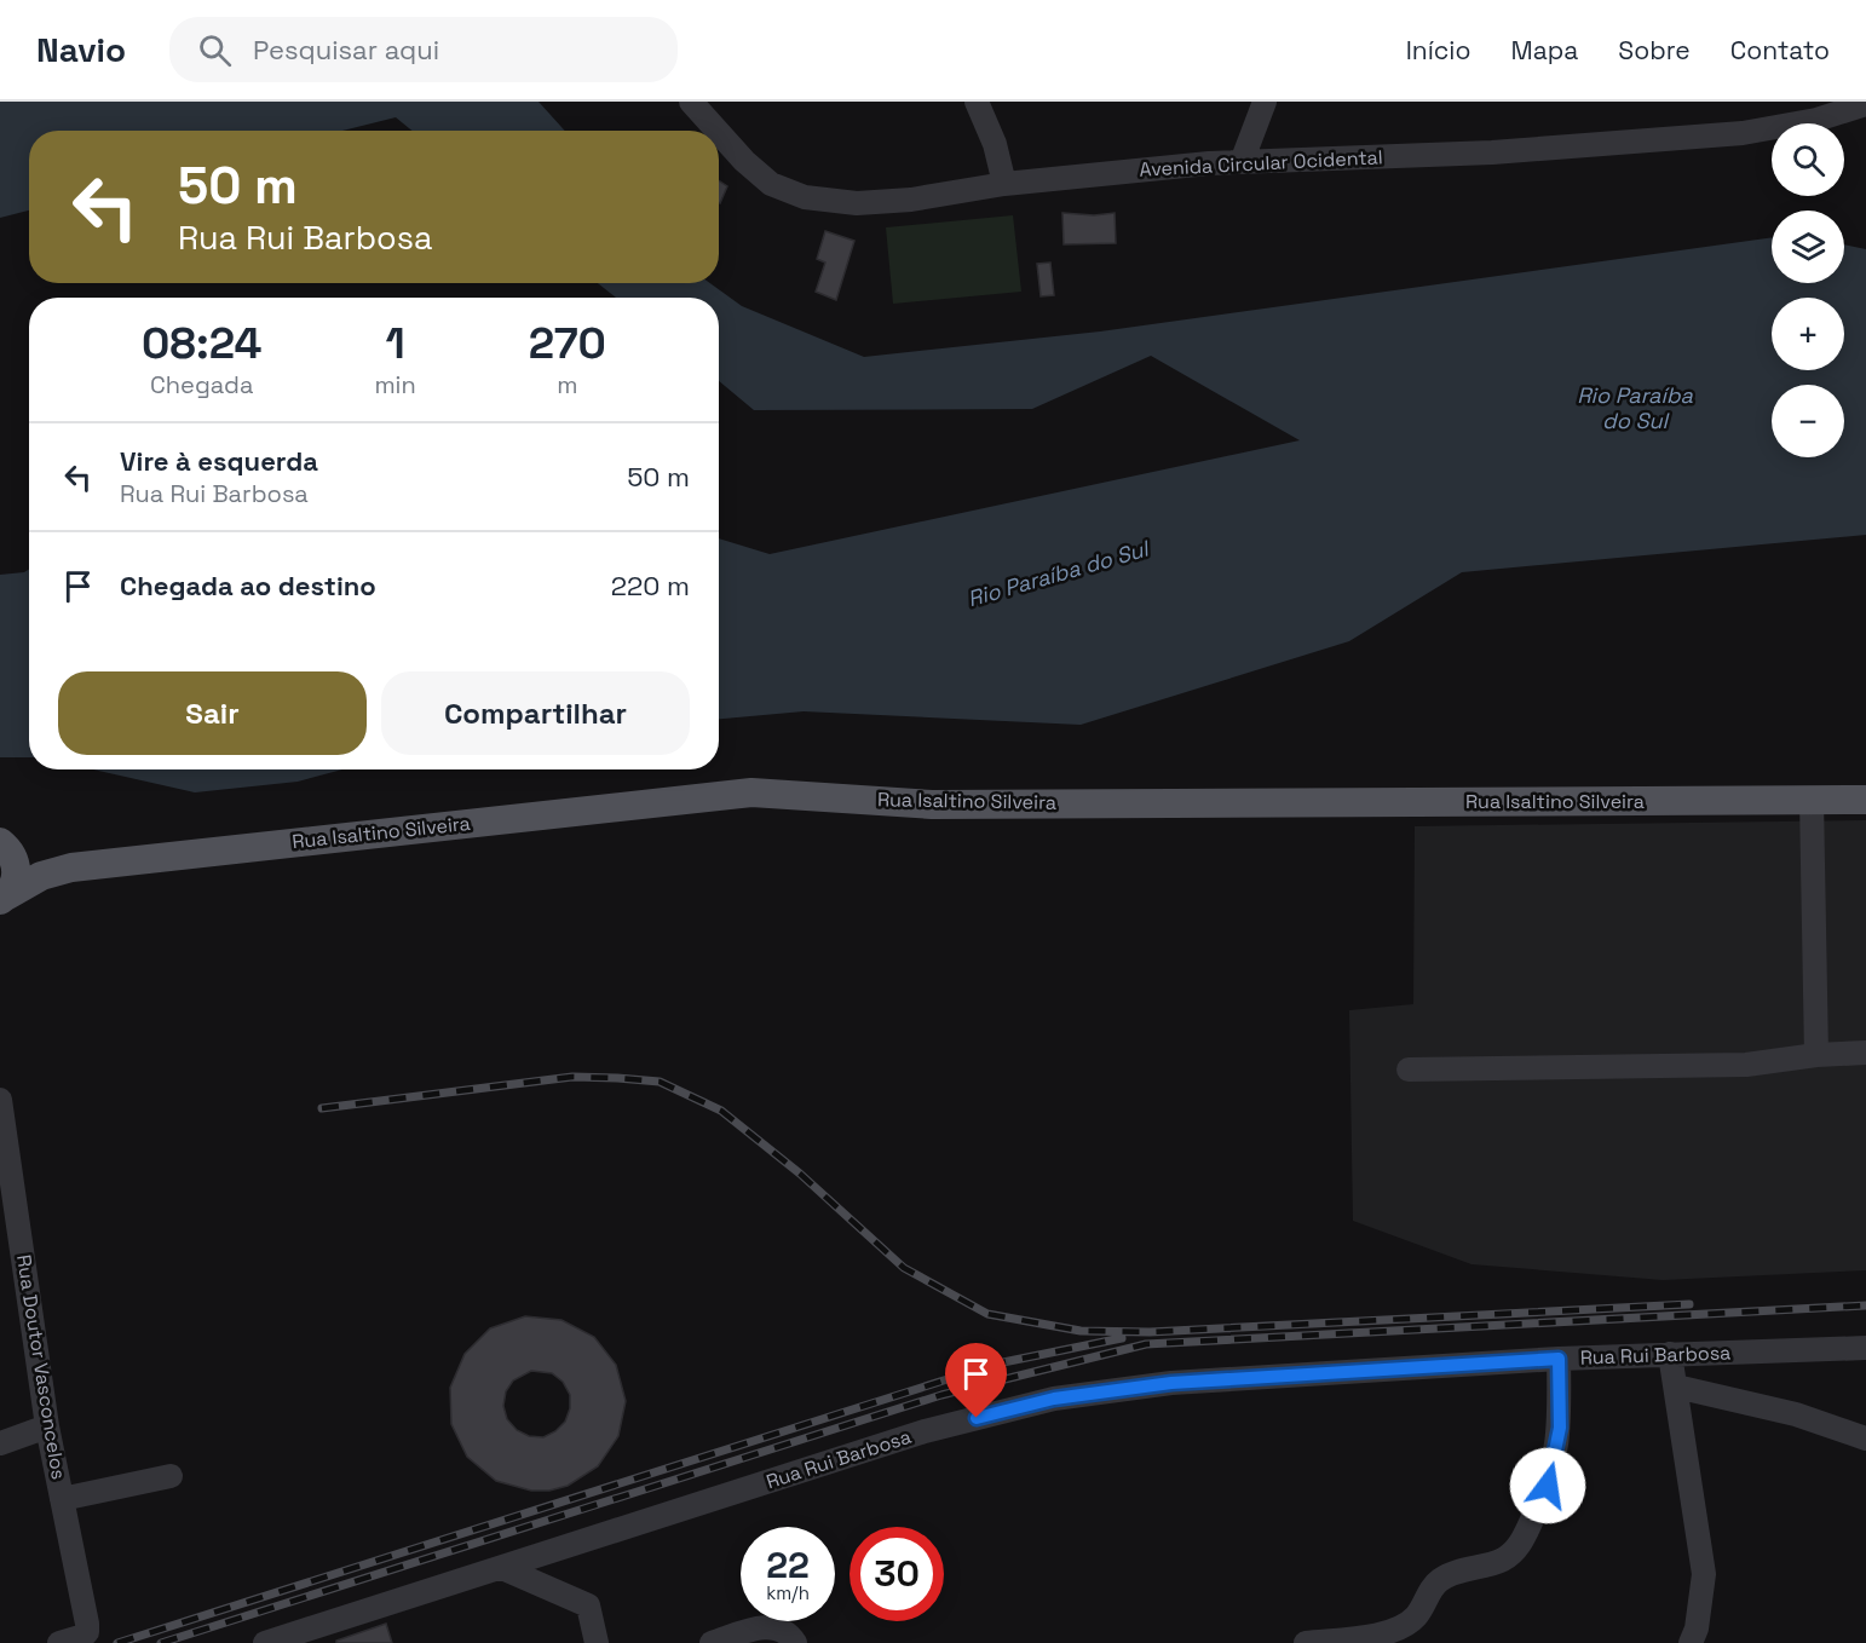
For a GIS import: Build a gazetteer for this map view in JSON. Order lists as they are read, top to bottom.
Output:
{
  "streets": {
    "main road": ["Rua Isaltino Silveira"],
    "street": ["Avenida Circular Ocidental", "Rua Rui Barbosa", "Rua Doutor Vasconcelos"]
  },
  "water": ["Rio Paraíba do Sul"],
  "page": {
    "header": "Navio",
    "search": "Pesquisar aqui",
    "nav": [
      "Início",
      "Mapa",
      "Sobre",
      "Contato"
    ],
    "map_buttons": ["+", "−"],
    "turn": ["50 m", "Rua Rui Barbosa"],
    "eta": [
      "08:24",
      "Chegada",
      "1",
      "min",
      "270",
      "m"
    ],
    "list": [
      {
        "name": "Vire à esquerda",
        "note": "Rua Rui Barbosa",
        "value": "50 m"
      },
      {
        "name": "Chegada ao destino",
        "value": "220 m"
      }
    ],
    "buttons": ["Sair", "Compartilhar"],
    "speed": "22 km/h",
    "limit": "30"
  }
}
